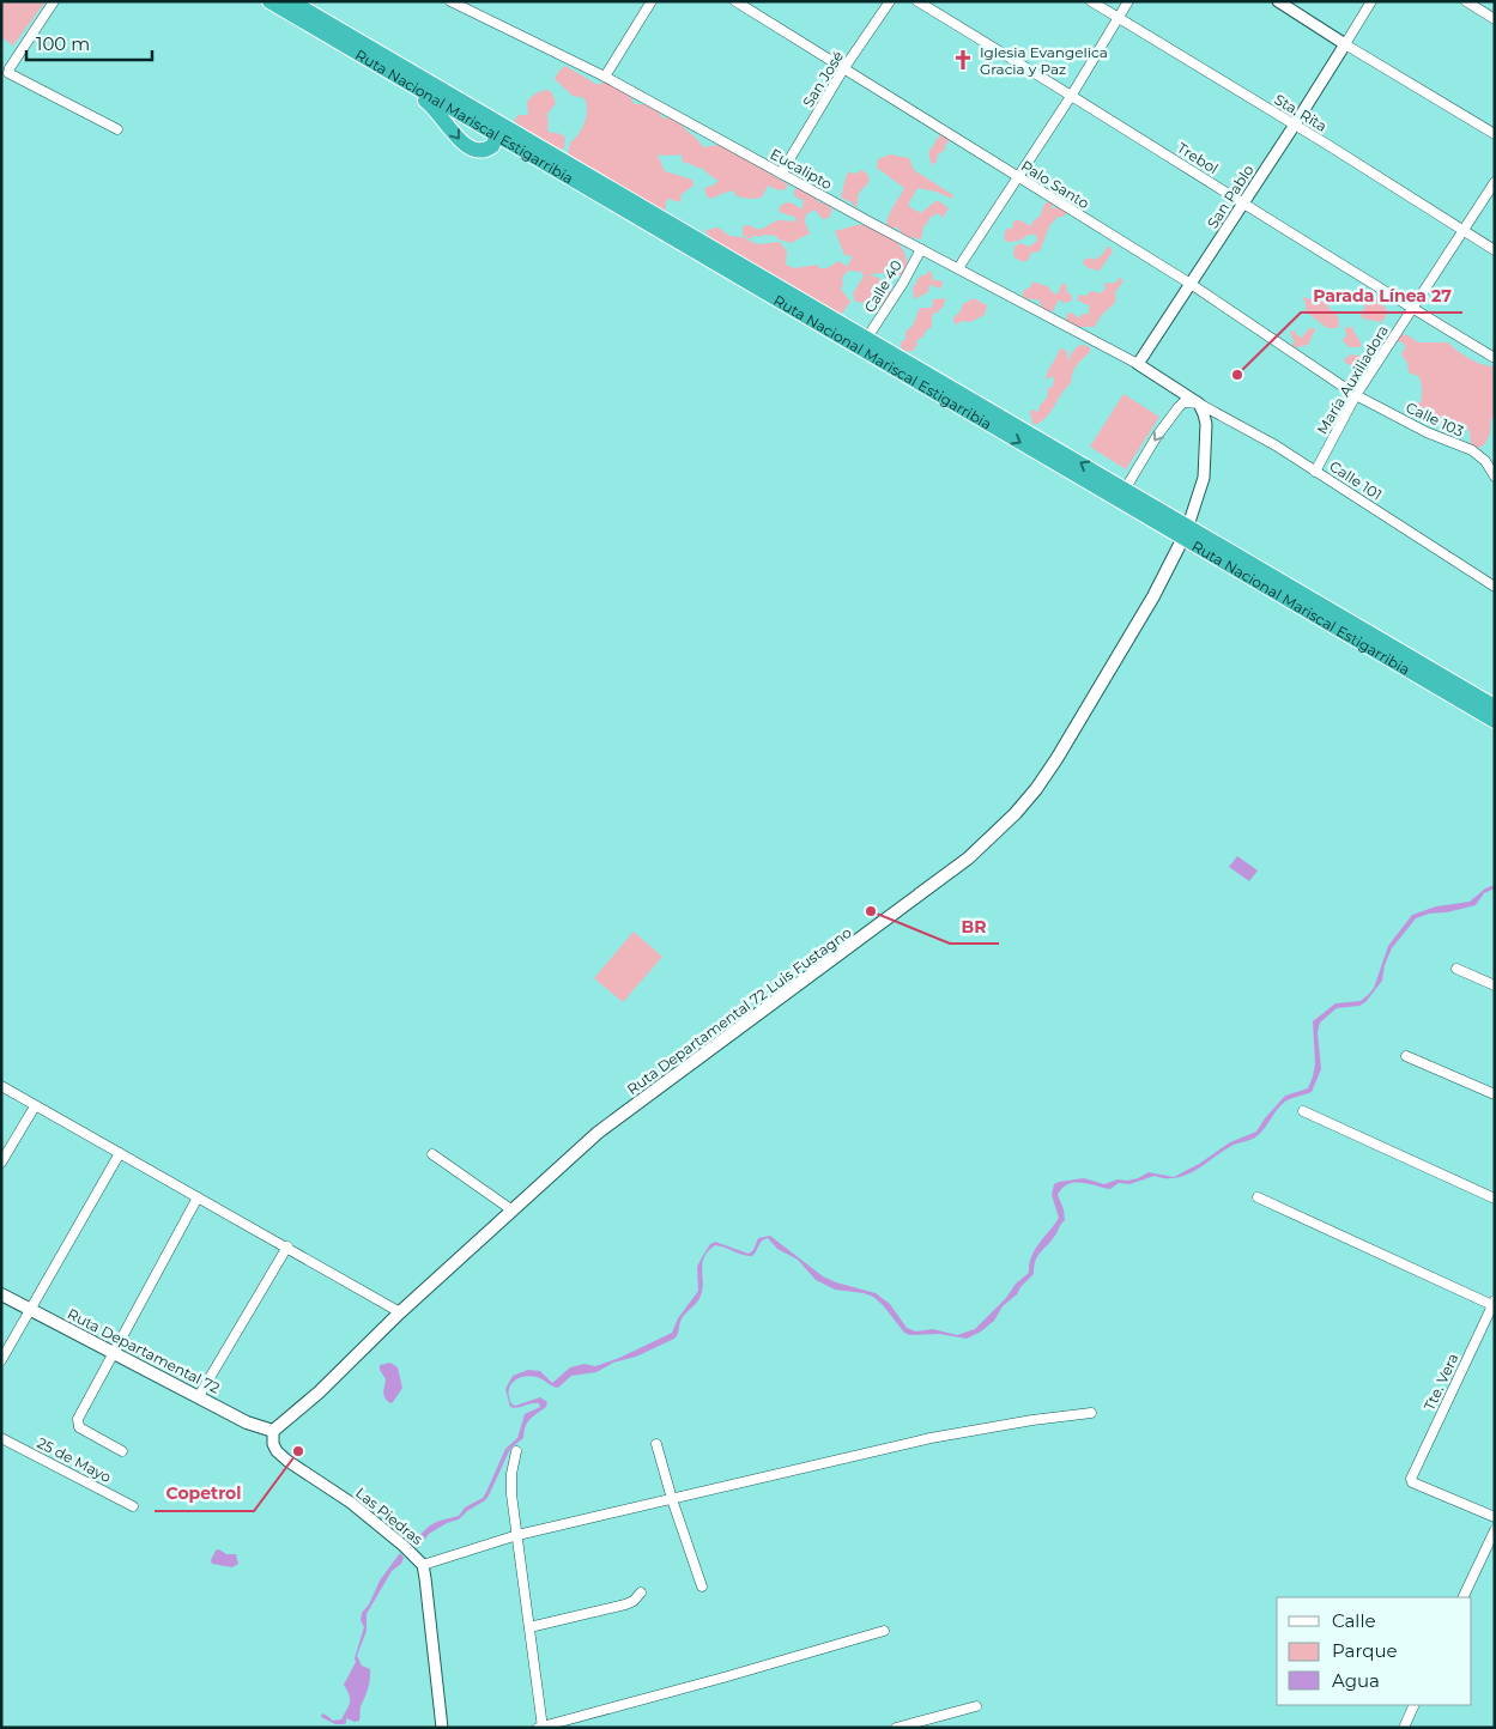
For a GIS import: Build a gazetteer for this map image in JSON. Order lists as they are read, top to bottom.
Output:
{
  "streets": {
    "highway": ["Ruta Nacional Mariscal Estigarribia"],
    "main road": ["Ruta Departamental 72 Luis Fustagno", "Ruta Departamental 72"],
    "street": [
      "San José",
      "Sta. Rita",
      "Trebol",
      "Eucalipto",
      "Palo Santo",
      "San Pablo",
      "Calle 40",
      "María Auxiliadora",
      "Calle 103",
      "Calle 101",
      "Tte. Vera",
      "25 de Mayo",
      "Las Piedras"
    ]
  },
  "crossings": [
    ["San José", "Eucalipto"],
    ["San José", "Palo Santo"],
    ["Sta. Rita", "San Pablo"],
    ["Sta. Rita", "María Auxiliadora"],
    ["Ruta Nacional Mariscal Estigarribia", "Calle 40"],
    ["Ruta Nacional Mariscal Estigarribia", "Ruta Departamental 72 Luis Fustagno"],
    ["Trebol", "San Pablo"],
    ["Trebol", "María Auxiliadora"],
    ["Eucalipto", "San Pablo"],
    ["Eucalipto", "Calle 40"],
    ["Palo Santo", "San Pablo"],
    ["Palo Santo", "María Auxiliadora"],
    ["Palo Santo", "Calle 103"],
    ["María Auxiliadora", "Calle 103"],
    ["María Auxiliadora", "Calle 101"],
    ["Ruta Departamental 72 Luis Fustagno", "Ruta Departamental 72"],
    ["Ruta Departamental 72 Luis Fustagno", "Las Piedras"],
    ["Ruta Departamental 72", "Las Piedras"]
  ],
  "places": {
    "church": ["Iglesia Evangelica Gracia y Paz"],
    "other": ["Parada Línea 27", "BR", "Copetrol"]
  },
  "legend": ["Calle", "Parque", "Agua"],
  "scale_bar": "100 m"
}
